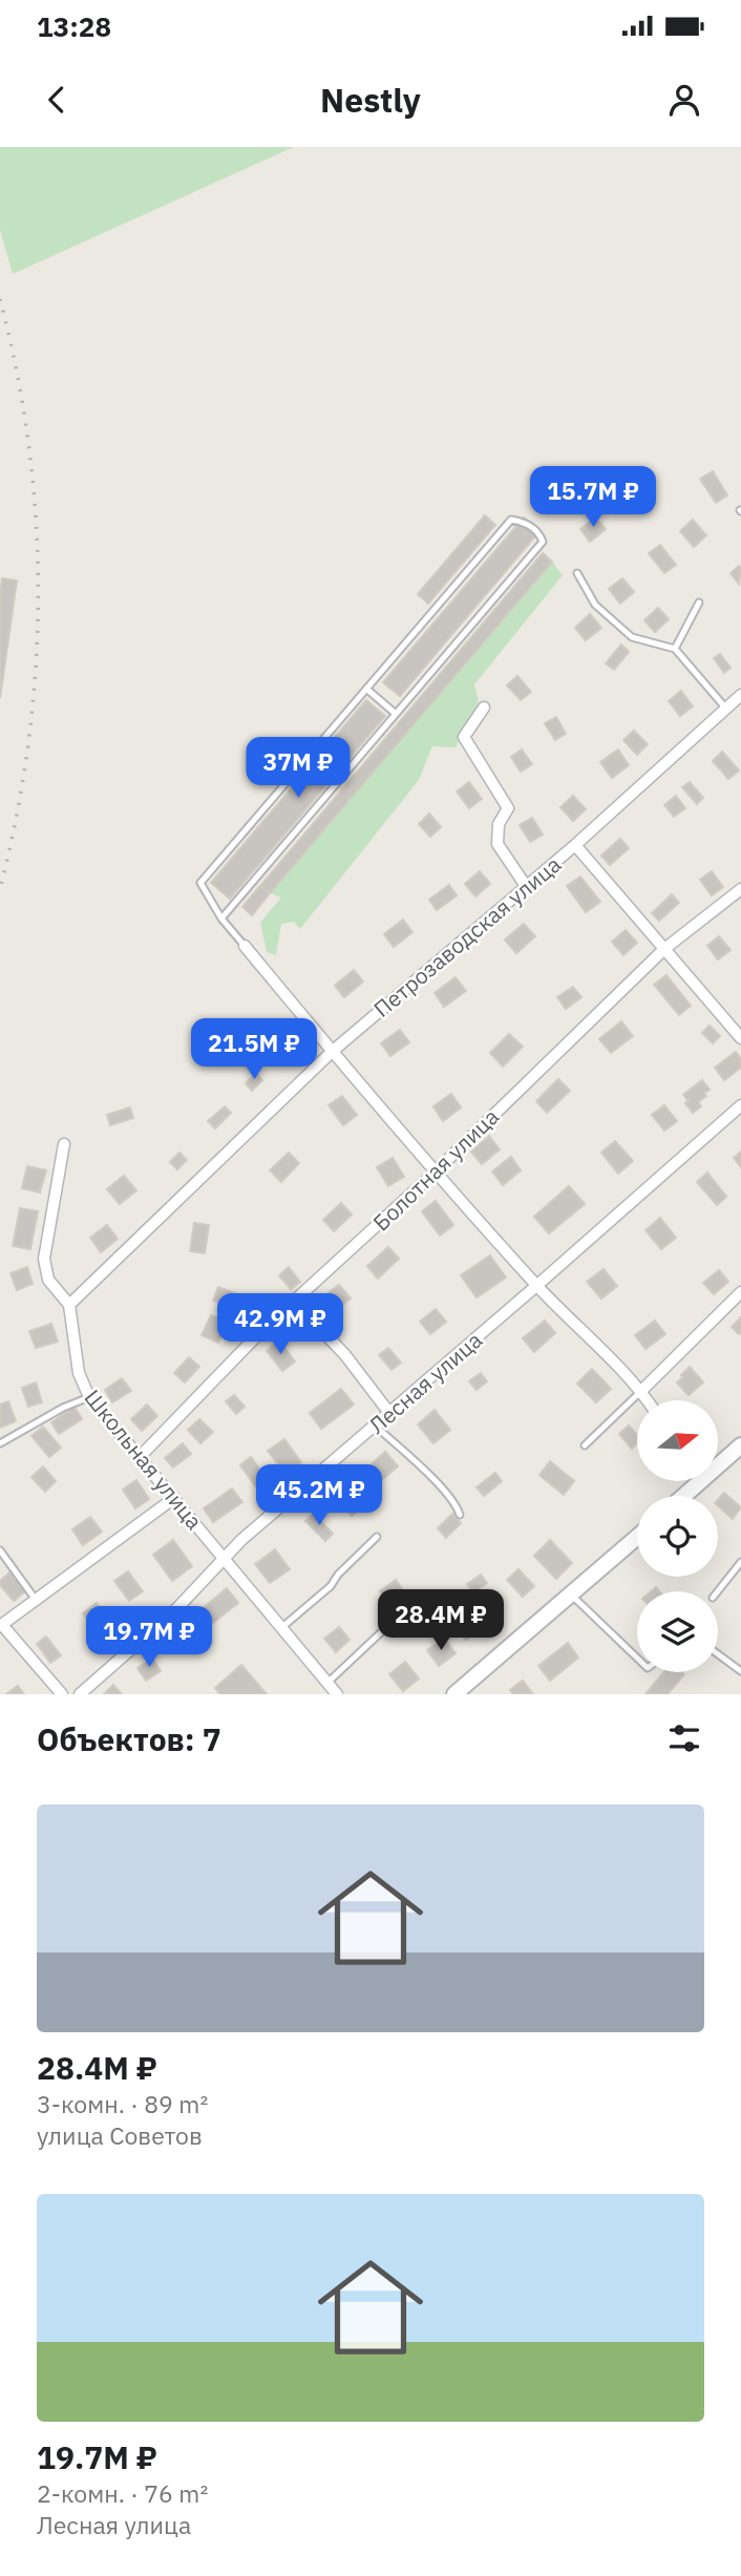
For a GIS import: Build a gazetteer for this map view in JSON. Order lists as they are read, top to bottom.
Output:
{
  "streets": {
    "street": [
      "Петрозаводская улица",
      "Болотная улица",
      "Лесная улица",
      "Школьная улица"
    ]
  },
  "crossings": [
    ["Петрозаводская улица", "Школьная улица"],
    ["Болотная улица", "Школьная улица"],
    ["Лесная улица", "Школьная улица"]
  ],
  "north": "right",
  "page": {
    "status": "13:28",
    "header": "Nestly",
    "price": [
      "15.7M ₽",
      "37M ₽",
      "21.5M ₽",
      "42.9M ₽",
      "45.2M ₽",
      "28.4M ₽",
      "19.7M ₽"
    ],
    "heading": "Объектов: 7",
    "list": [
      {
        "name": "28.4M ₽",
        "note": "3-комн. · 89 m² · улица Советов"
      },
      {
        "name": "19.7M ₽",
        "note": "2-комн. · 76 m² · Лесная улица"
      }
    ]
  }
}
